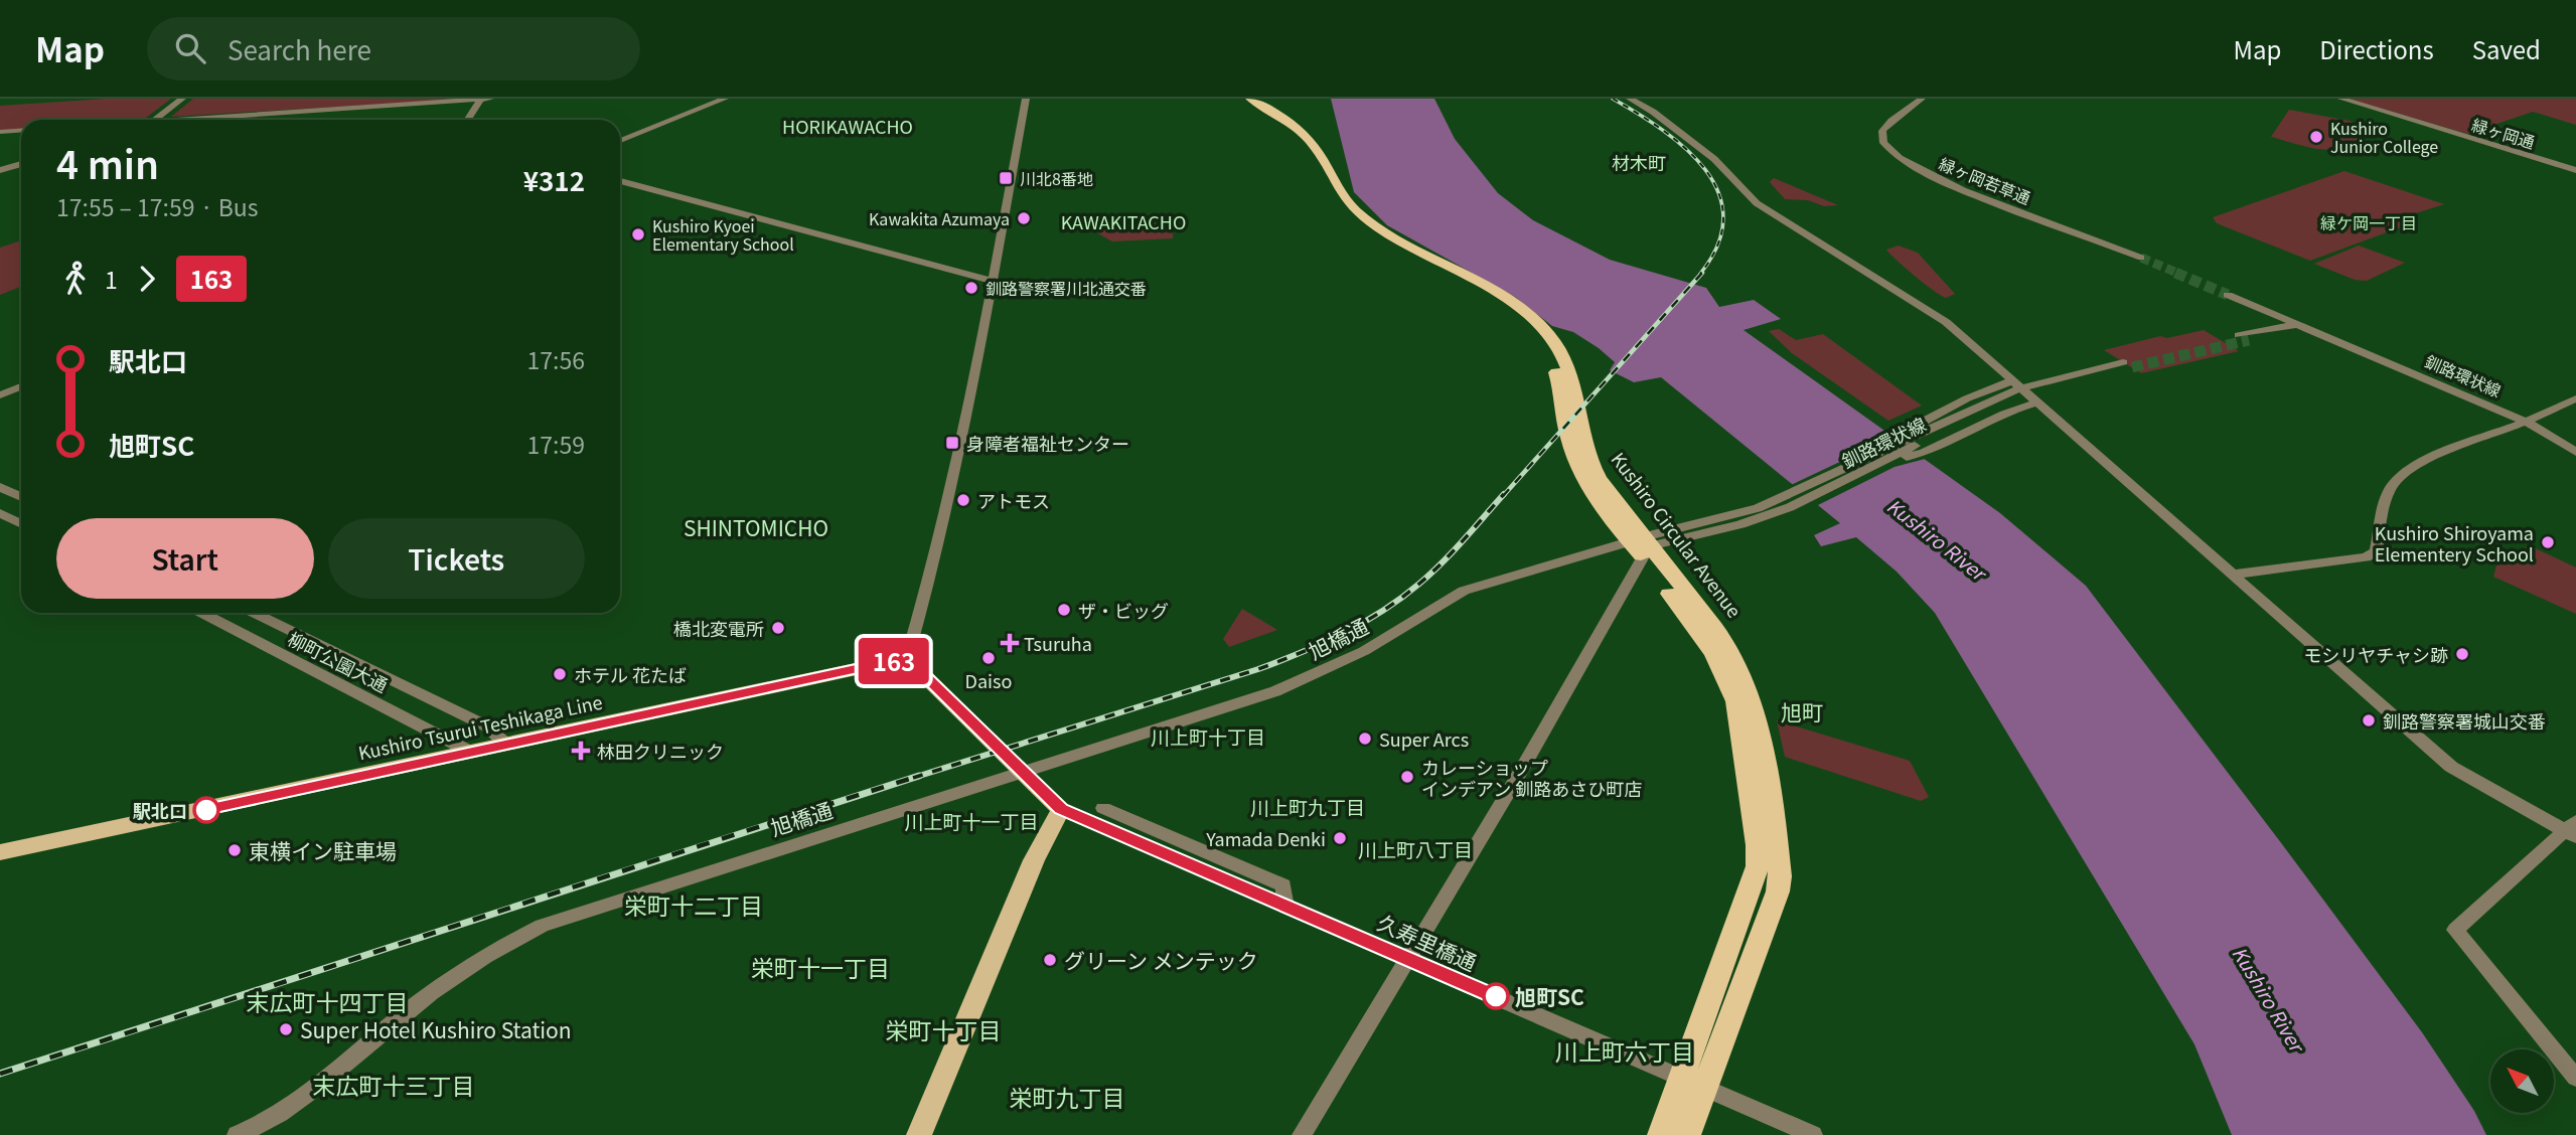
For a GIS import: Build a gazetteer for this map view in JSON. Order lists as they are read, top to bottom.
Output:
{
  "streets": {
    "highway": ["Kushiro Circular Avenue"],
    "main road": ["Kushiro Tsurui Teshikaga Line"],
    "street": [
      "緑ヶ岡通",
      "緑ヶ岡若草通",
      "釧路環状線",
      "旭橋通",
      "柳町公園大通",
      "久寿里橋通"
    ]
  },
  "crossings": [
    ["釧路環状線", "Kushiro Circular Avenue"],
    ["釧路環状線", "旭橋通"],
    ["Kushiro Circular Avenue", "旭橋通"],
    ["Kushiro Circular Avenue", "久寿里橋通"],
    ["柳町公園大通", "Kushiro Tsurui Teshikaga Line"]
  ],
  "districts": [
    "HORIKAWACHO",
    "材木町",
    "KAWAKITACHO",
    "緑ケ岡一丁目",
    "SHINTOMICHO",
    "旭町",
    "川上町十丁目",
    "川上町九丁目",
    "川上町十一丁目",
    "川上町八丁目",
    "栄町十二丁目",
    "栄町十一丁目",
    "末広町十四丁目",
    "栄町十丁目",
    "川上町六丁目",
    "末広町十三丁目",
    "栄町九丁目"
  ],
  "water": ["Kushiro River"],
  "places": {
    "other": [
      "Kushiro Junior College",
      "Kawakita Azumaya",
      "Kushiro Kyoei Elementary School",
      "釧路警察署川北通交番",
      "アトモス",
      "Kushiro Shiroyama Elementery School",
      "ザ・ビッグ",
      "橋北変電所",
      "モシリヤチャシ跡",
      "Daiso",
      "ホテル 花たば",
      "釧路警察署城山交番",
      "Super Arcs",
      "カレーショップ インデアン 釧路あさひ町店",
      "駅北口",
      "Yamada Denki",
      "東横イン駐車場",
      "グリーン メンテック",
      "旭町SC",
      "Super Hotel Kushiro Station"
    ],
    "transit": ["川北8番地", "身障者福祉センター"],
    "health": ["Tsuruha", "林田クリニック"]
  },
  "lines": ["bus line 163"],
  "north": "top left",
  "page": {
    "header": "Map",
    "search": "Search here",
    "nav": ["Map", "Directions", "Saved"],
    "on_map": "163",
    "heading": ["4 min", "17:55 – 17:59 · Bus", "¥312"],
    "legs": ["1", "163"],
    "list": [
      {
        "name": "駅北口",
        "value": "17:56"
      },
      {
        "name": "旭町SC",
        "value": "17:59"
      }
    ],
    "buttons": ["Start", "Tickets"]
  }
}
